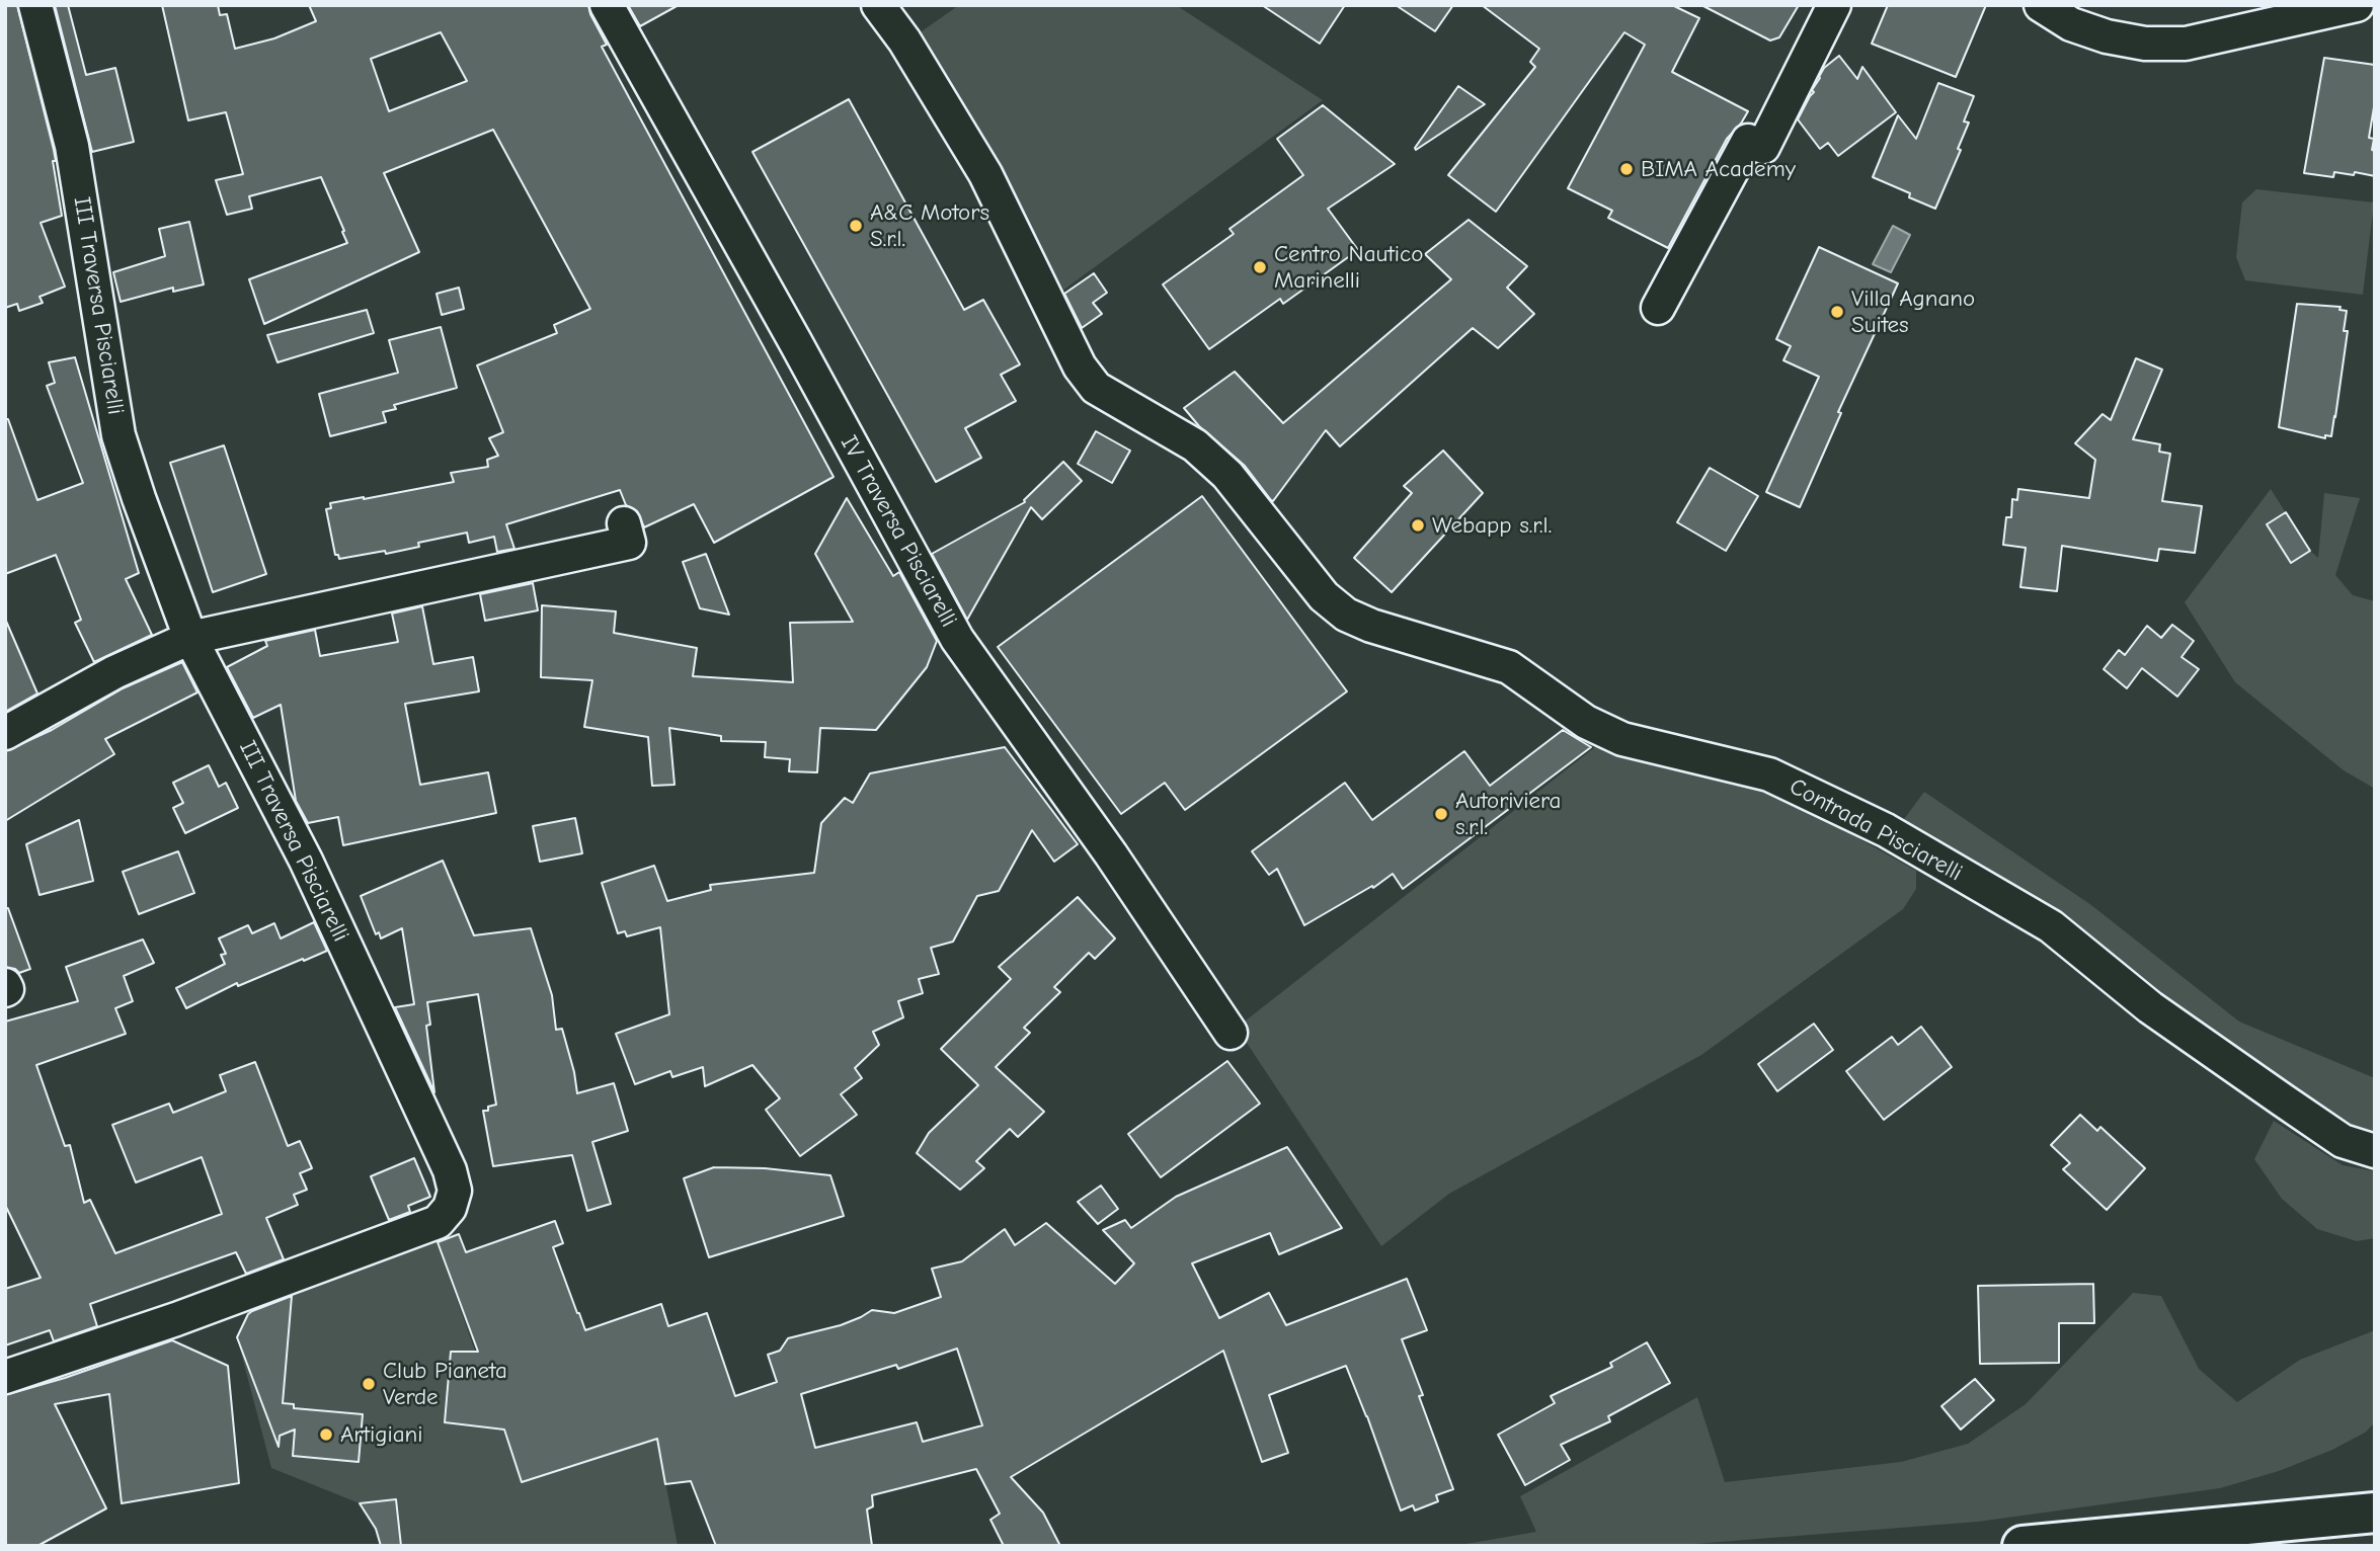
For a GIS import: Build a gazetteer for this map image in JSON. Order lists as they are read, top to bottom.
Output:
{
  "streets": {
    "street": ["III Traversa Pisciarelli", "IV Traversa Pisciarelli", "Contrada Pisciarelli"]
  },
  "places": [
    "BIMA Academy",
    "A&C Motors S.r.l.",
    "Centro Nautico Marinelli",
    "Villa Agnano Suites",
    "Webapp s.r.l.",
    "Autoriviera s.r.l.",
    "Club Pianeta Verde",
    "Artigiani"
  ]
}
